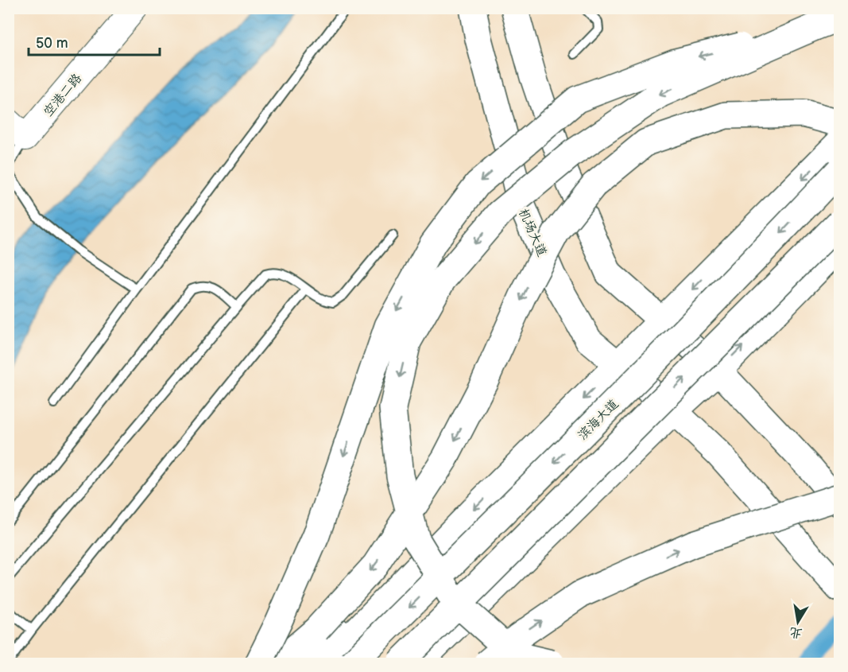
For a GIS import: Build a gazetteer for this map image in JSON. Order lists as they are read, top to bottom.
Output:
{
  "streets": {
    "main road": ["空港二路", "机场大道", "滨海大道"]
  },
  "scale_bar": "50 m",
  "north": "bottom"
}
